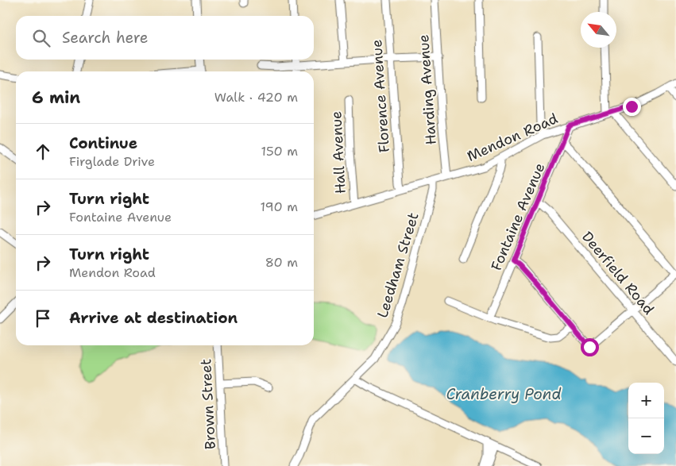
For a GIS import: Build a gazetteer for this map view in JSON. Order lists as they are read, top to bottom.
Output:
{
  "streets": {
    "street": [
      "Harding Avenue",
      "Florence Avenue",
      "Mendon Road",
      "Hall Avenue",
      "Fontaine Avenue",
      "Leedham Street",
      "Deerfield Road",
      "Brown Street"
    ]
  },
  "crossings": [
    ["Harding Avenue", "Mendon Road"],
    ["Florence Avenue", "Mendon Road"],
    ["Mendon Road", "Hall Avenue"],
    ["Mendon Road", "Fontaine Avenue"],
    ["Mendon Road", "Leedham Street"],
    ["Fontaine Avenue", "Deerfield Road"]
  ],
  "water": ["Cranberry Pond"],
  "north": "top left",
  "page": {
    "search": "Search here",
    "heading": ["6 min", "Walk · 420 m"],
    "list": [
      ["Continue", "Firglade Drive", "150 m"],
      ["Turn right", "Fontaine Avenue", "190 m"],
      ["Turn right", "Mendon Road", "80 m"],
      "Arrive at destination"
    ],
    "map_buttons": ["+", "−"]
  }
}
